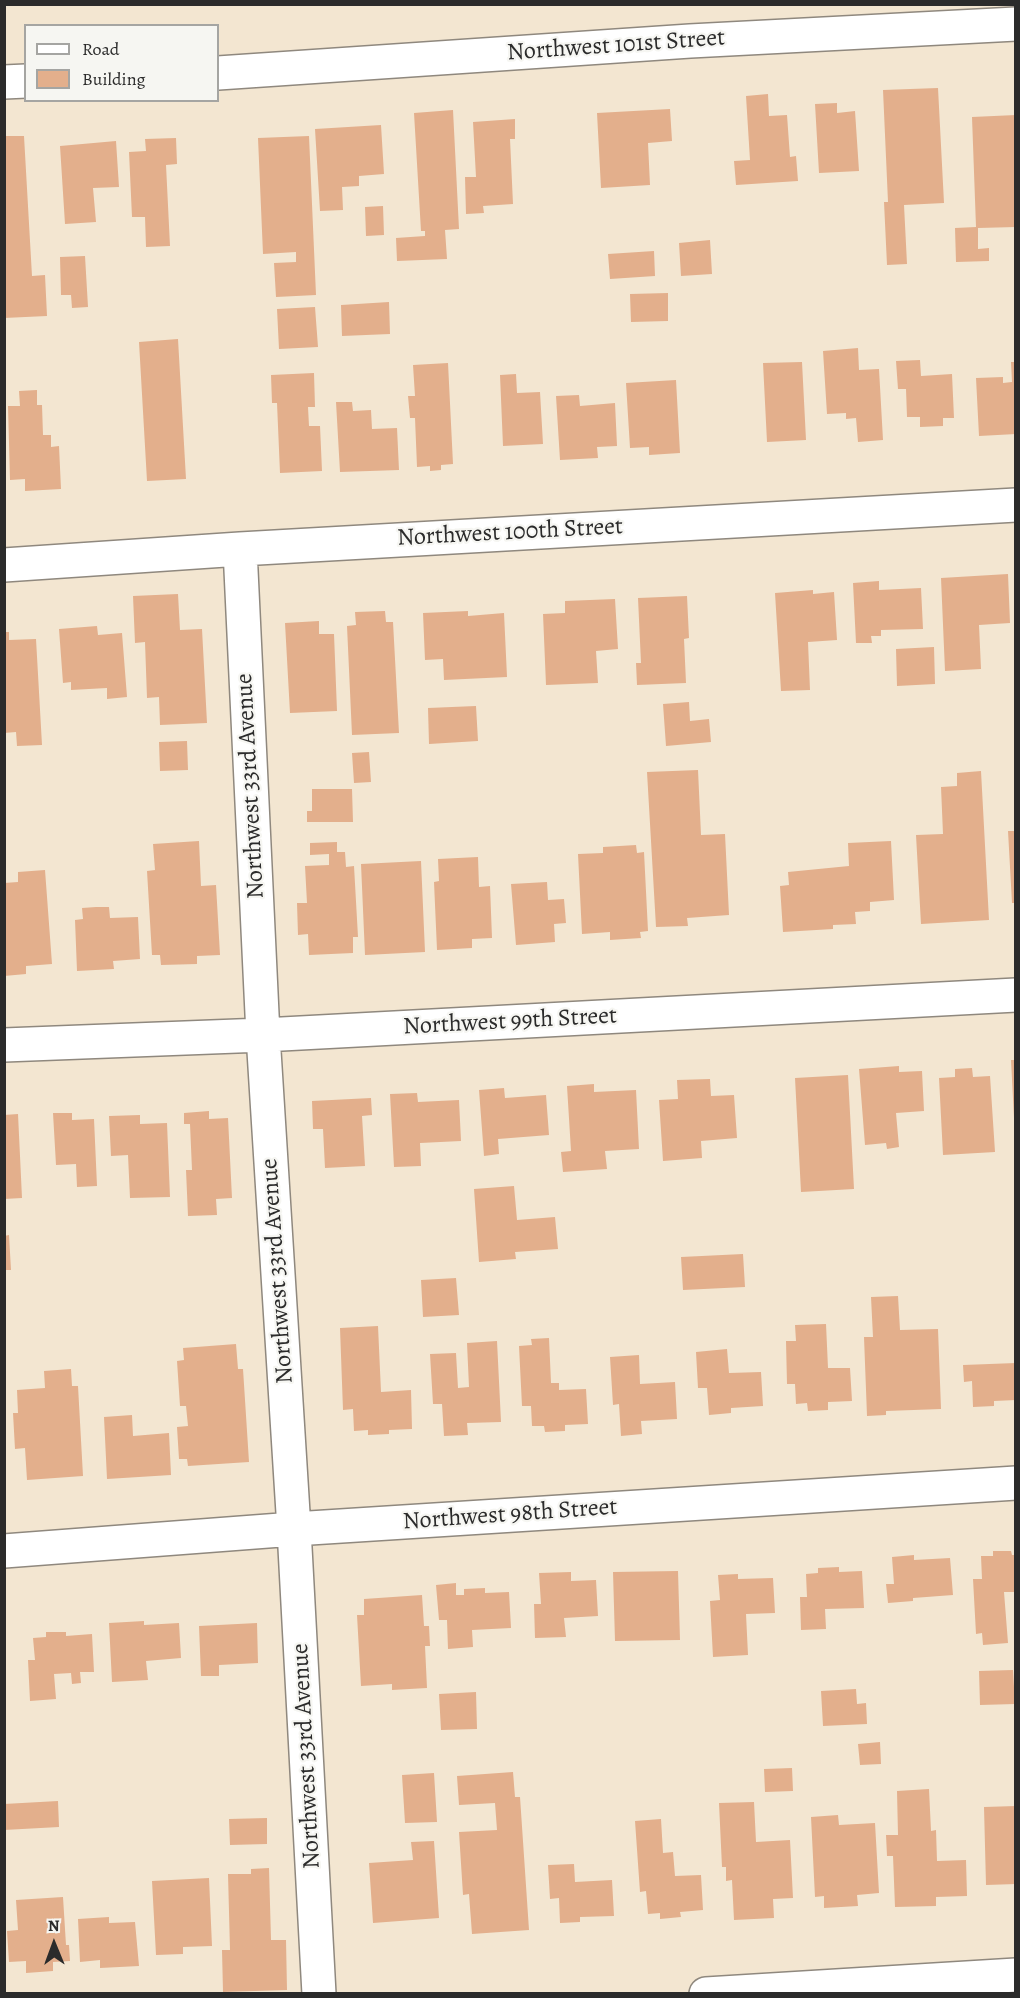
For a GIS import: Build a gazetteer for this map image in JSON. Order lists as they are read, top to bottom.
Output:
{
  "streets": {
    "street": [
      "Northwest 101st Street",
      "Northwest 100th Street",
      "Northwest 33rd Avenue",
      "Northwest 99th Street",
      "Northwest 98th Street"
    ]
  },
  "crossings": [
    ["Northwest 100th Street", "Northwest 33rd Avenue"],
    ["Northwest 33rd Avenue", "Northwest 99th Street"],
    ["Northwest 33rd Avenue", "Northwest 98th Street"]
  ],
  "legend": ["Road", "Building"],
  "north": "top"
}
